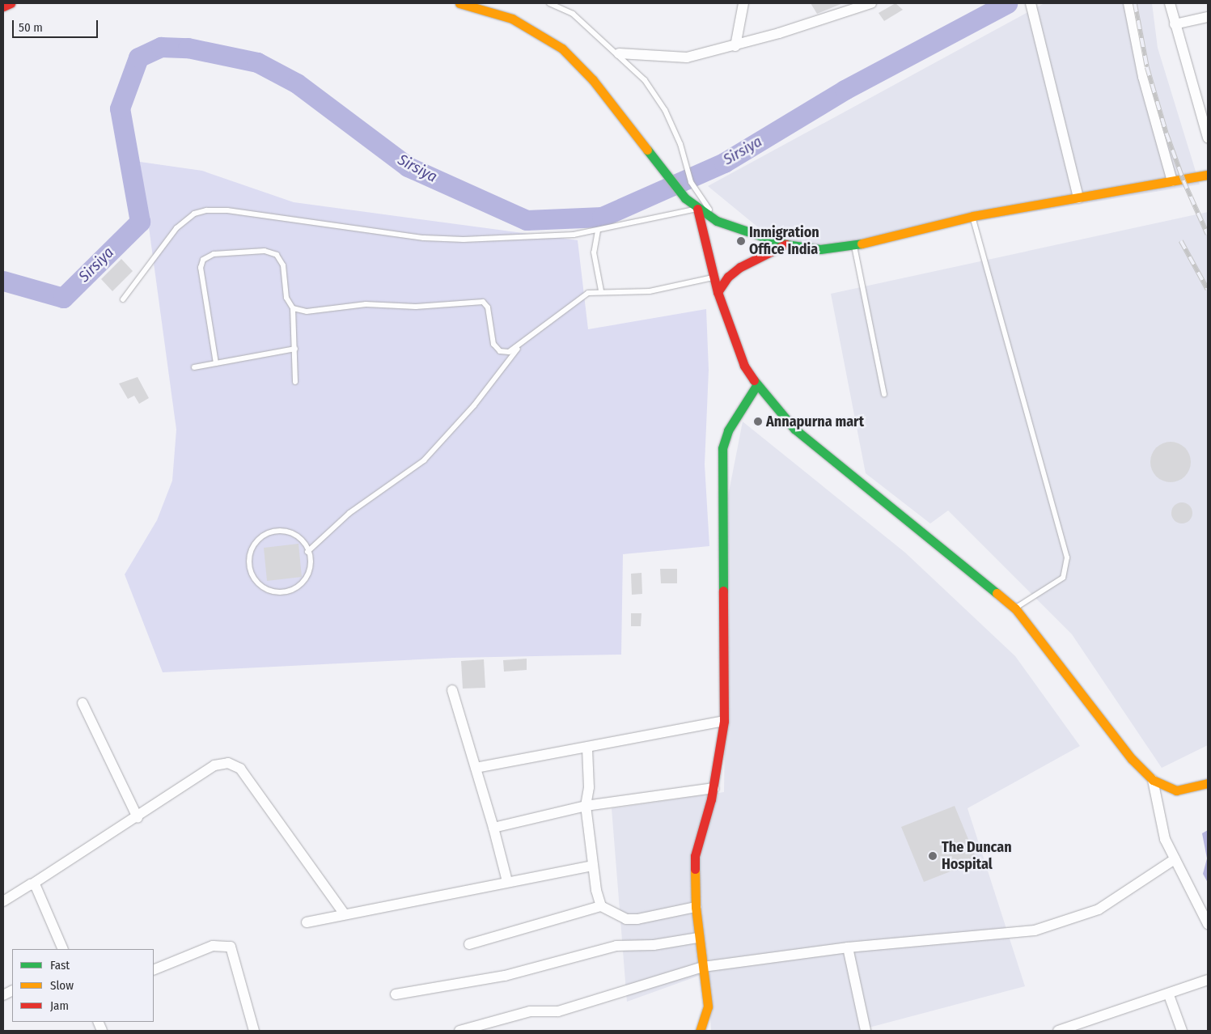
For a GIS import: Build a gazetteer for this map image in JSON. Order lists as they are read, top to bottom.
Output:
{
  "water": ["Sirsiya"],
  "places": ["Inmigration Office India", "Annapurna mart", "The Duncan Hospital"],
  "legend": ["Fast", "Slow", "Jam"],
  "scale_bar": "50 m"
}
